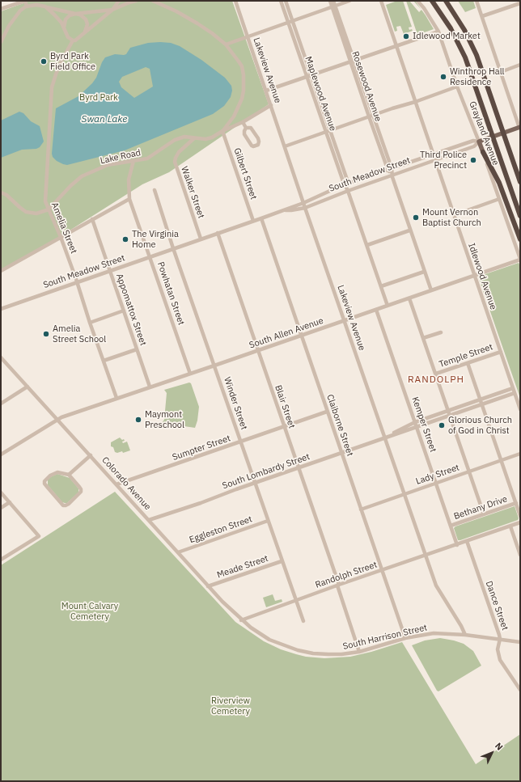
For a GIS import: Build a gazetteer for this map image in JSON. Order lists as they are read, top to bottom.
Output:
{
  "streets": {
    "main road": ["Grayland Avenue", "South Meadow Street"],
    "street": [
      "Lakeview Avenue",
      "Rosewood Avenue",
      "Maplewood Avenue",
      "Lake Road",
      "Gilbert Street",
      "Walker Street",
      "Amelia Street",
      "Idlewood Avenue",
      "Powhatan Street",
      "Appomattox Street",
      "South Allen Avenue",
      "Temple Street",
      "Winder Street",
      "Blair Street",
      "Kemper Street",
      "Claiborne Street",
      "Sumpter Street",
      "South Lombardy Street",
      "Lady Street",
      "Colorado Avenue",
      "Bethany Drive",
      "Eggleston Street",
      "Meade Street",
      "Randolph Street",
      "Dance Street",
      "South Harrison Street"
    ]
  },
  "crossings": [
    ["Lakeview Avenue", "Lake Road"],
    ["Lakeview Avenue", "South Meadow Street"],
    ["Lakeview Avenue", "South Allen Avenue"],
    ["Lakeview Avenue", "South Lombardy Street"],
    ["Lakeview Avenue", "Lady Street"],
    ["Lakeview Avenue", "Randolph Street"],
    ["Lakeview Avenue", "South Harrison Street"],
    ["Rosewood Avenue", "South Meadow Street"],
    ["Rosewood Avenue", "South Allen Avenue"],
    ["Maplewood Avenue", "South Meadow Street"],
    ["Maplewood Avenue", "South Allen Avenue"],
    ["Grayland Avenue", "South Meadow Street"],
    ["Grayland Avenue", "South Allen Avenue"],
    ["Lake Road", "Gilbert Street"],
    ["Lake Road", "Walker Street"],
    ["Lake Road", "Amelia Street"],
    ["Lake Road", "Powhatan Street"],
    ["Gilbert Street", "South Meadow Street"],
    ["South Meadow Street", "Walker Street"],
    ["South Meadow Street", "Amelia Street"],
    ["South Meadow Street", "Idlewood Avenue"],
    ["South Meadow Street", "Powhatan Street"],
    ["South Meadow Street", "Appomattox Street"],
    ["South Meadow Street", "Winder Street"],
    ["South Meadow Street", "Blair Street"],
    ["South Meadow Street", "Claiborne Street"],
    ["Amelia Street", "South Allen Avenue"],
    ["Idlewood Avenue", "South Allen Avenue"],
    ["Idlewood Avenue", "Temple Street"],
    ["Idlewood Avenue", "South Lombardy Street"],
    ["Powhatan Street", "South Allen Avenue"],
    ["Appomattox Street", "South Allen Avenue"],
    ["South Allen Avenue", "Winder Street"],
    ["South Allen Avenue", "Blair Street"],
    ["South Allen Avenue", "Kemper Street"],
    ["South Allen Avenue", "Claiborne Street"],
    ["South Allen Avenue", "Colorado Avenue"],
    ["Winder Street", "Sumpter Street"],
    ["Winder Street", "South Lombardy Street"],
    ["Winder Street", "Eggleston Street"],
    ["Winder Street", "Meade Street"],
    ["Winder Street", "Randolph Street"],
    ["Blair Street", "Sumpter Street"],
    ["Blair Street", "South Lombardy Street"],
    ["Blair Street", "Randolph Street"],
    ["Blair Street", "South Harrison Street"],
    ["Kemper Street", "South Lombardy Street"],
    ["Kemper Street", "Lady Street"],
    ["Kemper Street", "Bethany Drive"],
    ["Kemper Street", "Randolph Street"],
    ["Claiborne Street", "Sumpter Street"],
    ["Claiborne Street", "South Lombardy Street"],
    ["Claiborne Street", "Lady Street"],
    ["Claiborne Street", "Randolph Street"],
    ["Claiborne Street", "South Harrison Street"],
    ["Sumpter Street", "Colorado Avenue"],
    ["South Lombardy Street", "Colorado Avenue"],
    ["Colorado Avenue", "Eggleston Street"],
    ["Colorado Avenue", "Meade Street"],
    ["Colorado Avenue", "Randolph Street"],
    ["Colorado Avenue", "South Harrison Street"],
    ["Randolph Street", "Dance Street"],
    ["Randolph Street", "South Harrison Street"],
    ["Dance Street", "South Harrison Street"]
  ],
  "districts": ["RANDOLPH"],
  "water": ["Swan Lake"],
  "parks": ["Byrd Park", "Mount Calvary Cemetery", "Riverview Cemetery"],
  "places": [
    "Idlewood Market",
    "Byrd Park Field Office",
    "Winthrop Hall Residence",
    "Third Police Precinct",
    "Mount Vernon Baptist Church",
    "The Virginia Home",
    "Amelia Street School",
    "Maymont Preschool",
    "Glorious Church of God in Christ"
  ],
  "north": "top right"
}
